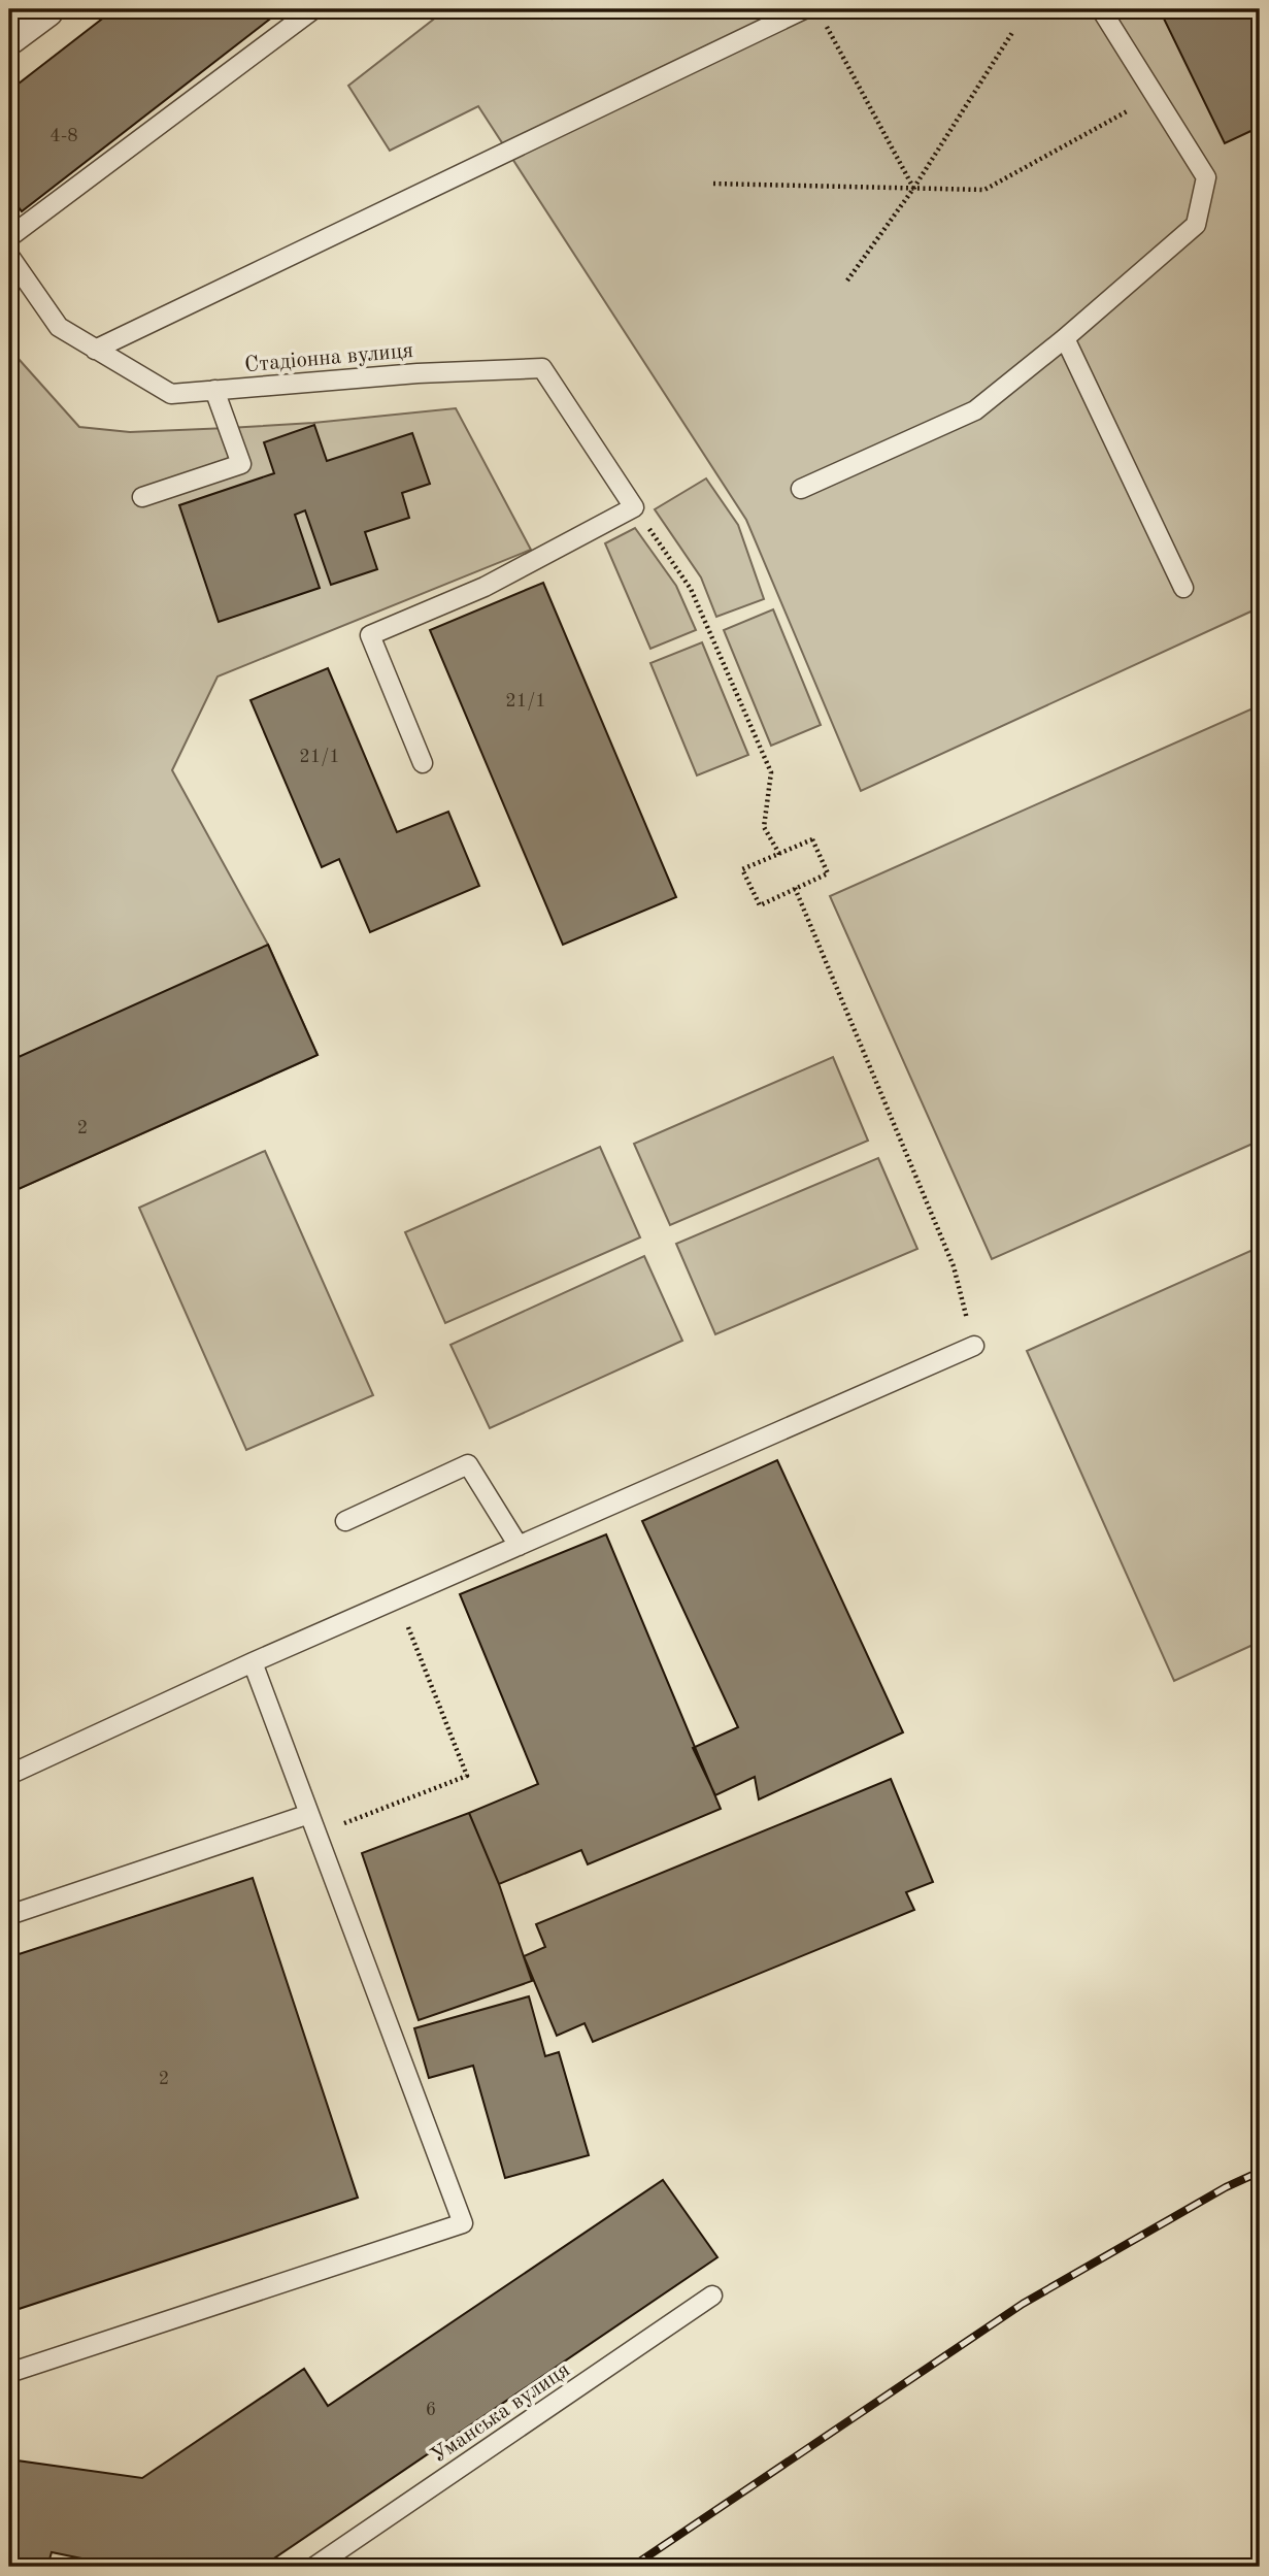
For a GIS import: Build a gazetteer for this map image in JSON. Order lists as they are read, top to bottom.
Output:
{
  "streets": {
    "lane": ["Стадіонна вулиця", "Уманська вулиця"]
  },
  "house_numbers": [
    "4-8",
    "21/1",
    "21/1",
    "2",
    "2",
    "6"
  ]
}
